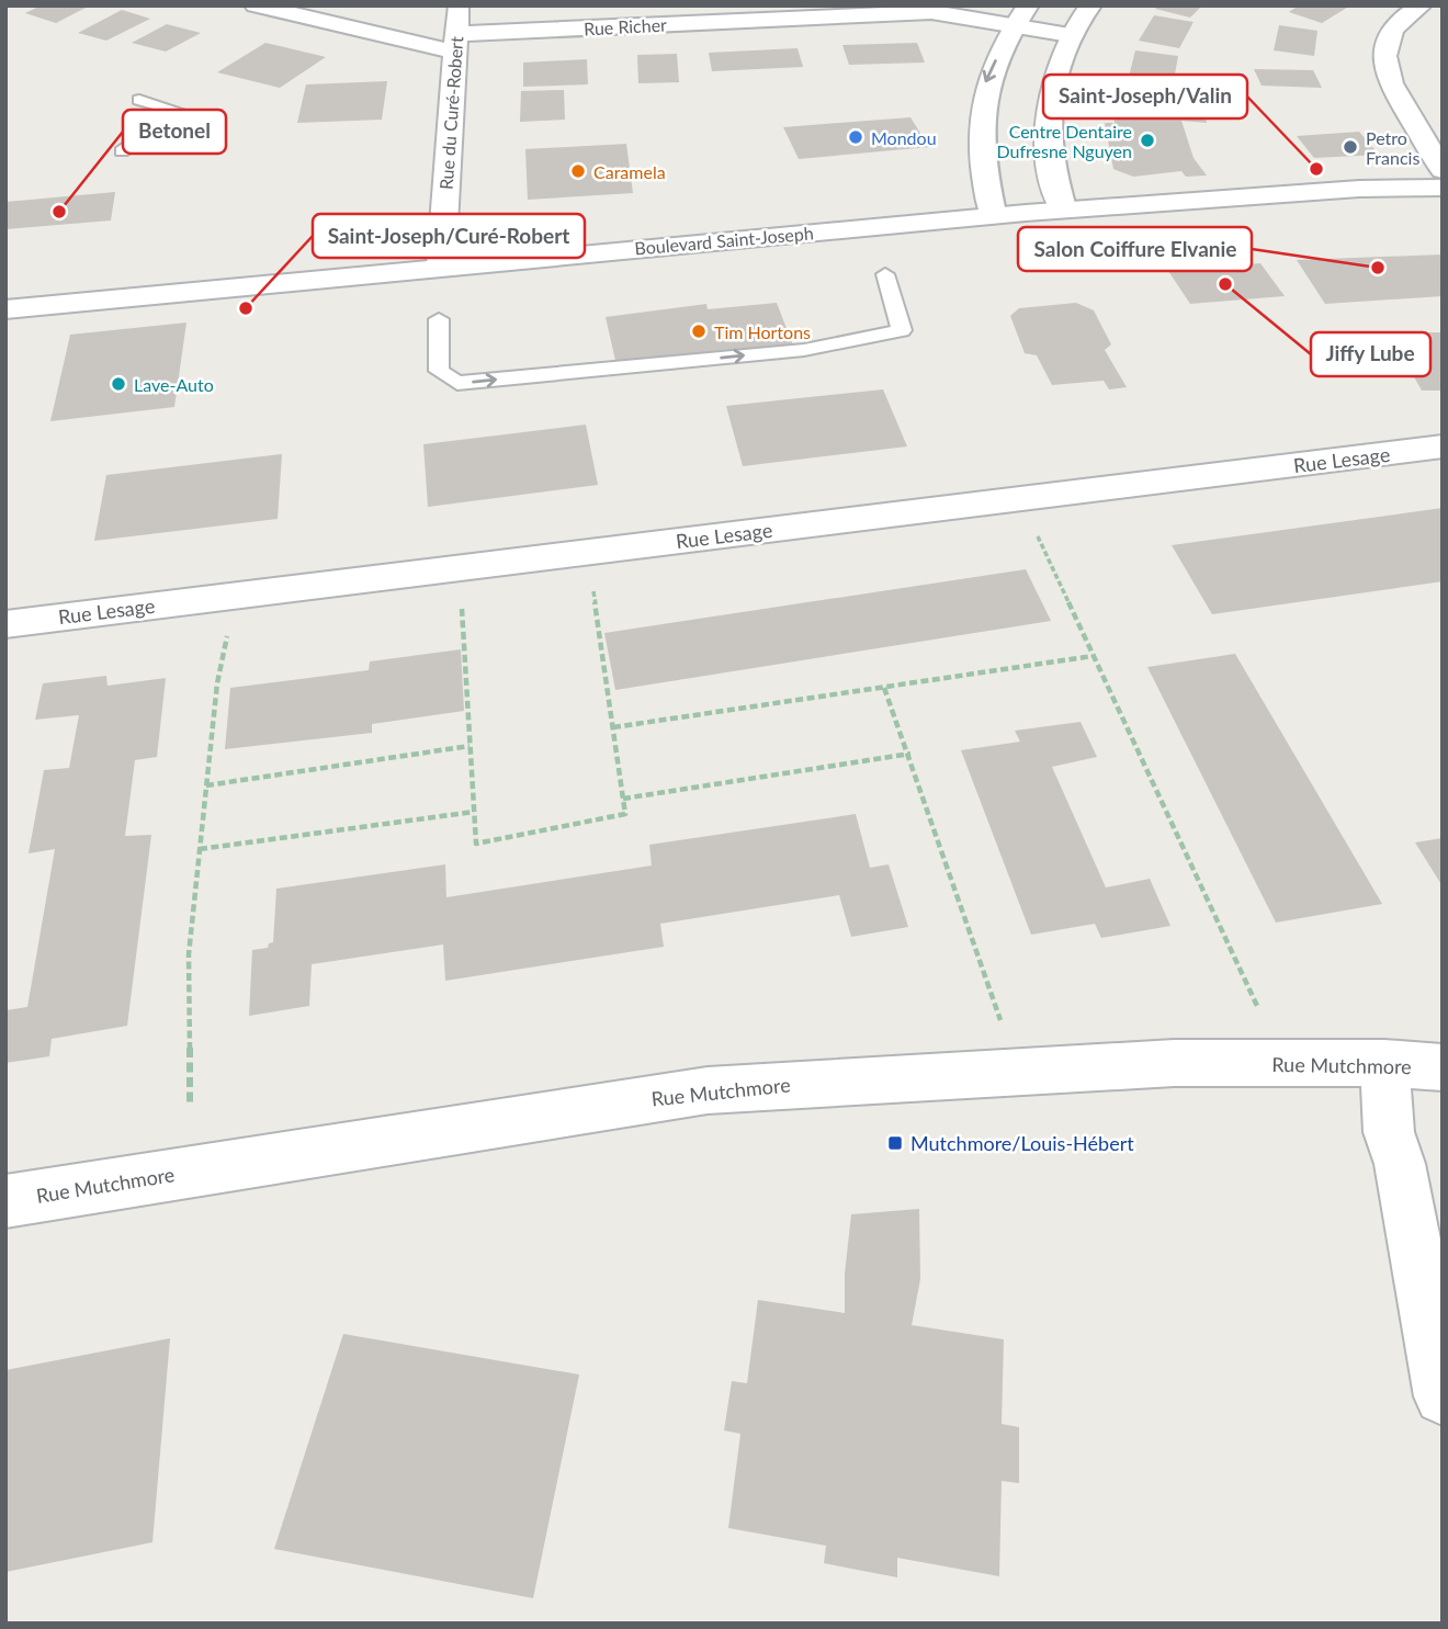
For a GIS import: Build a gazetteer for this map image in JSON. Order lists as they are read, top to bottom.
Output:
{
  "streets": {
    "street": [
      "Rue Richer",
      "Rue du Curé-Robert",
      "Boulevard Saint-Joseph",
      "Rue Lesage",
      "Rue Mutchmore"
    ]
  },
  "crossings": [
    ["Rue Richer", "Rue du Curé-Robert"],
    ["Rue du Curé-Robert", "Boulevard Saint-Joseph"]
  ],
  "places": {
    "other": [
      "Mondou",
      "Centre Dentaire Dufresne Nguyen",
      "Petro Francis",
      "Saint-Joseph/Valin",
      "Caramela",
      "Betonel",
      "Salon Coiffure Elvanie",
      "Jiffy Lube",
      "Saint-Joseph/Curé-Robert",
      "Tim Hortons",
      "Lave-Auto"
    ],
    "transit": ["Mutchmore/Louis-Hébert"]
  }
}
